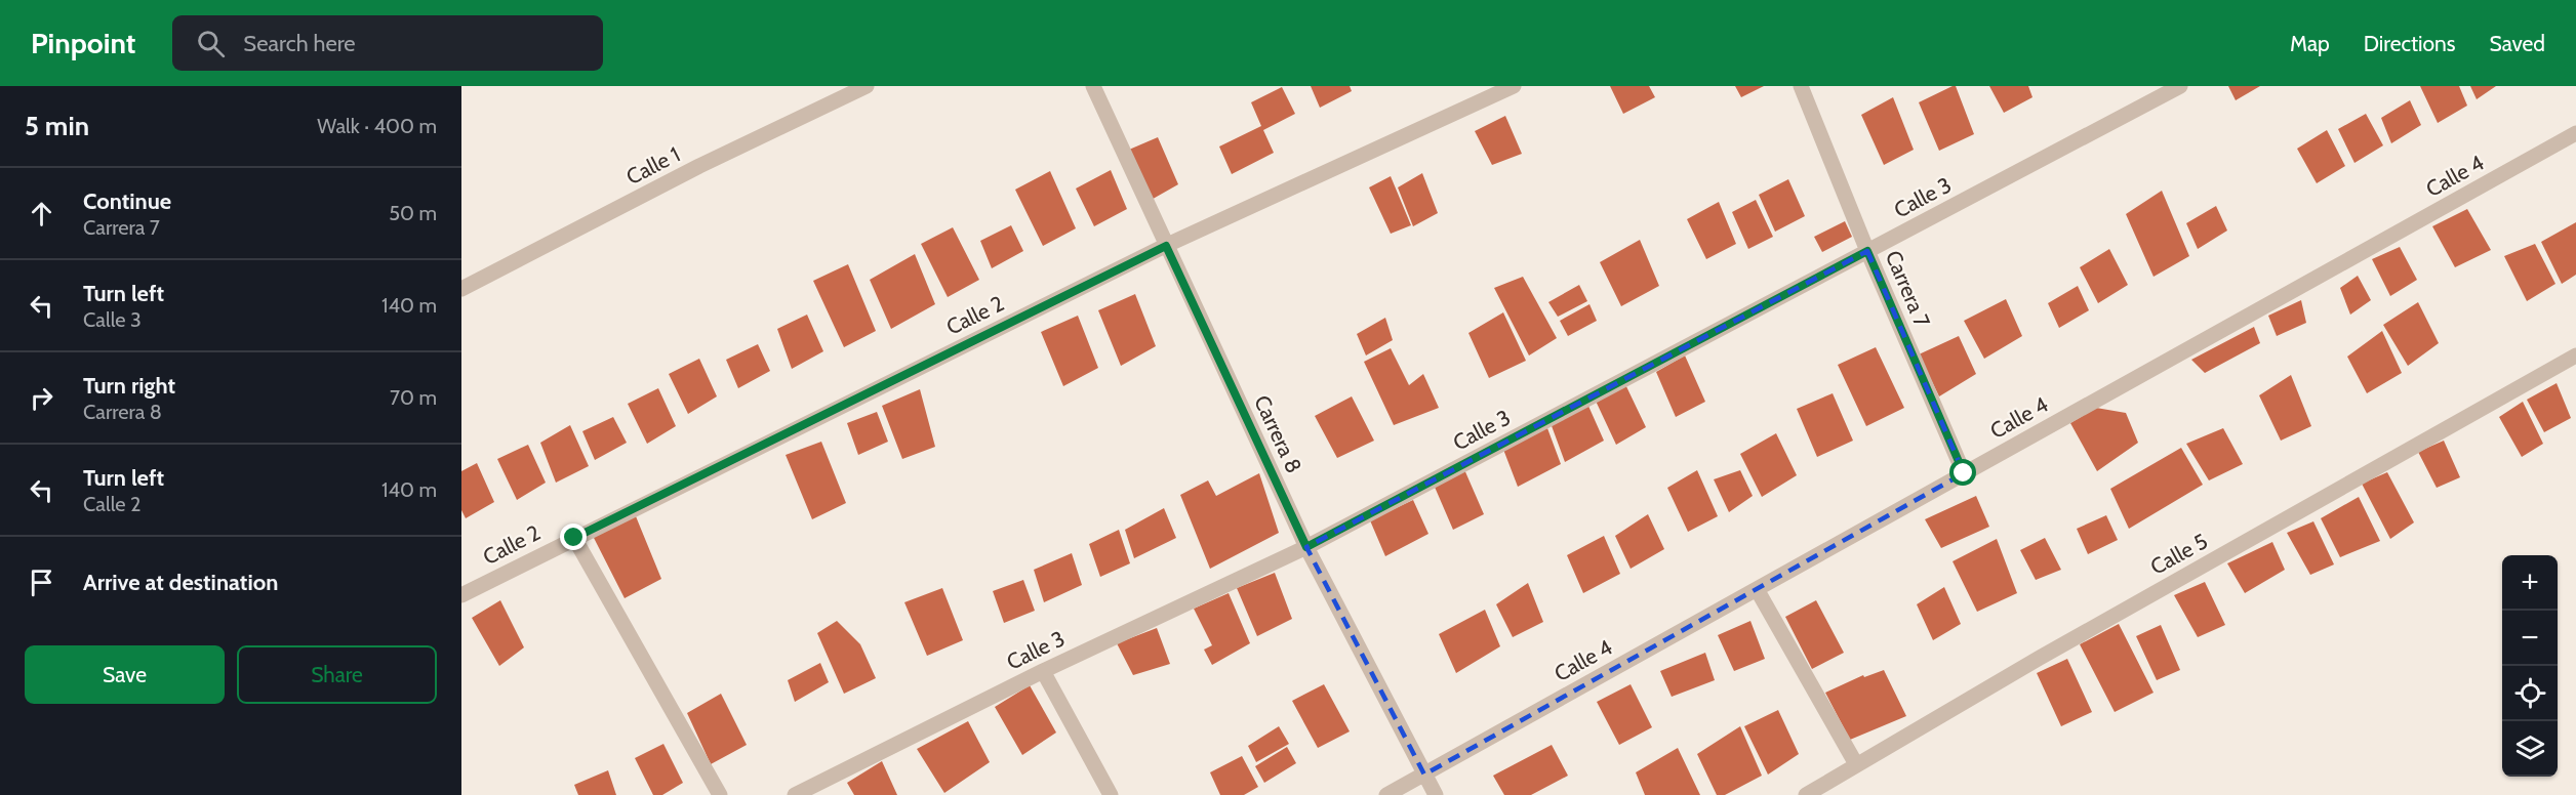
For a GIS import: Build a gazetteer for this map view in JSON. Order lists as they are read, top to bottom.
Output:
{
  "streets": {
    "street": [
      "Calle 1",
      "Calle 4",
      "Calle 3",
      "Carrera 7",
      "Calle 2",
      "Carrera 8",
      "Calle 5"
    ]
  },
  "crossings": [
    ["Calle 4", "Carrera 7"],
    ["Calle 4", "Carrera 8"],
    ["Calle 3", "Carrera 7"],
    ["Calle 3", "Carrera 8"],
    ["Calle 2", "Carrera 8"]
  ],
  "page": {
    "header": "Pinpoint",
    "search": "Search here",
    "nav": ["Map", "Directions", "Saved"],
    "heading": ["5 min", "Walk · 400 m"],
    "list": [
      ["Continue", "Carrera 7", "50 m"],
      ["Turn left", "Calle 3", "140 m"],
      ["Turn right", "Carrera 8", "70 m"],
      ["Turn left", "Calle 2", "140 m"],
      "Arrive at destination"
    ],
    "map_buttons": ["+", "−"],
    "buttons": ["Save", "Share"]
  }
}
